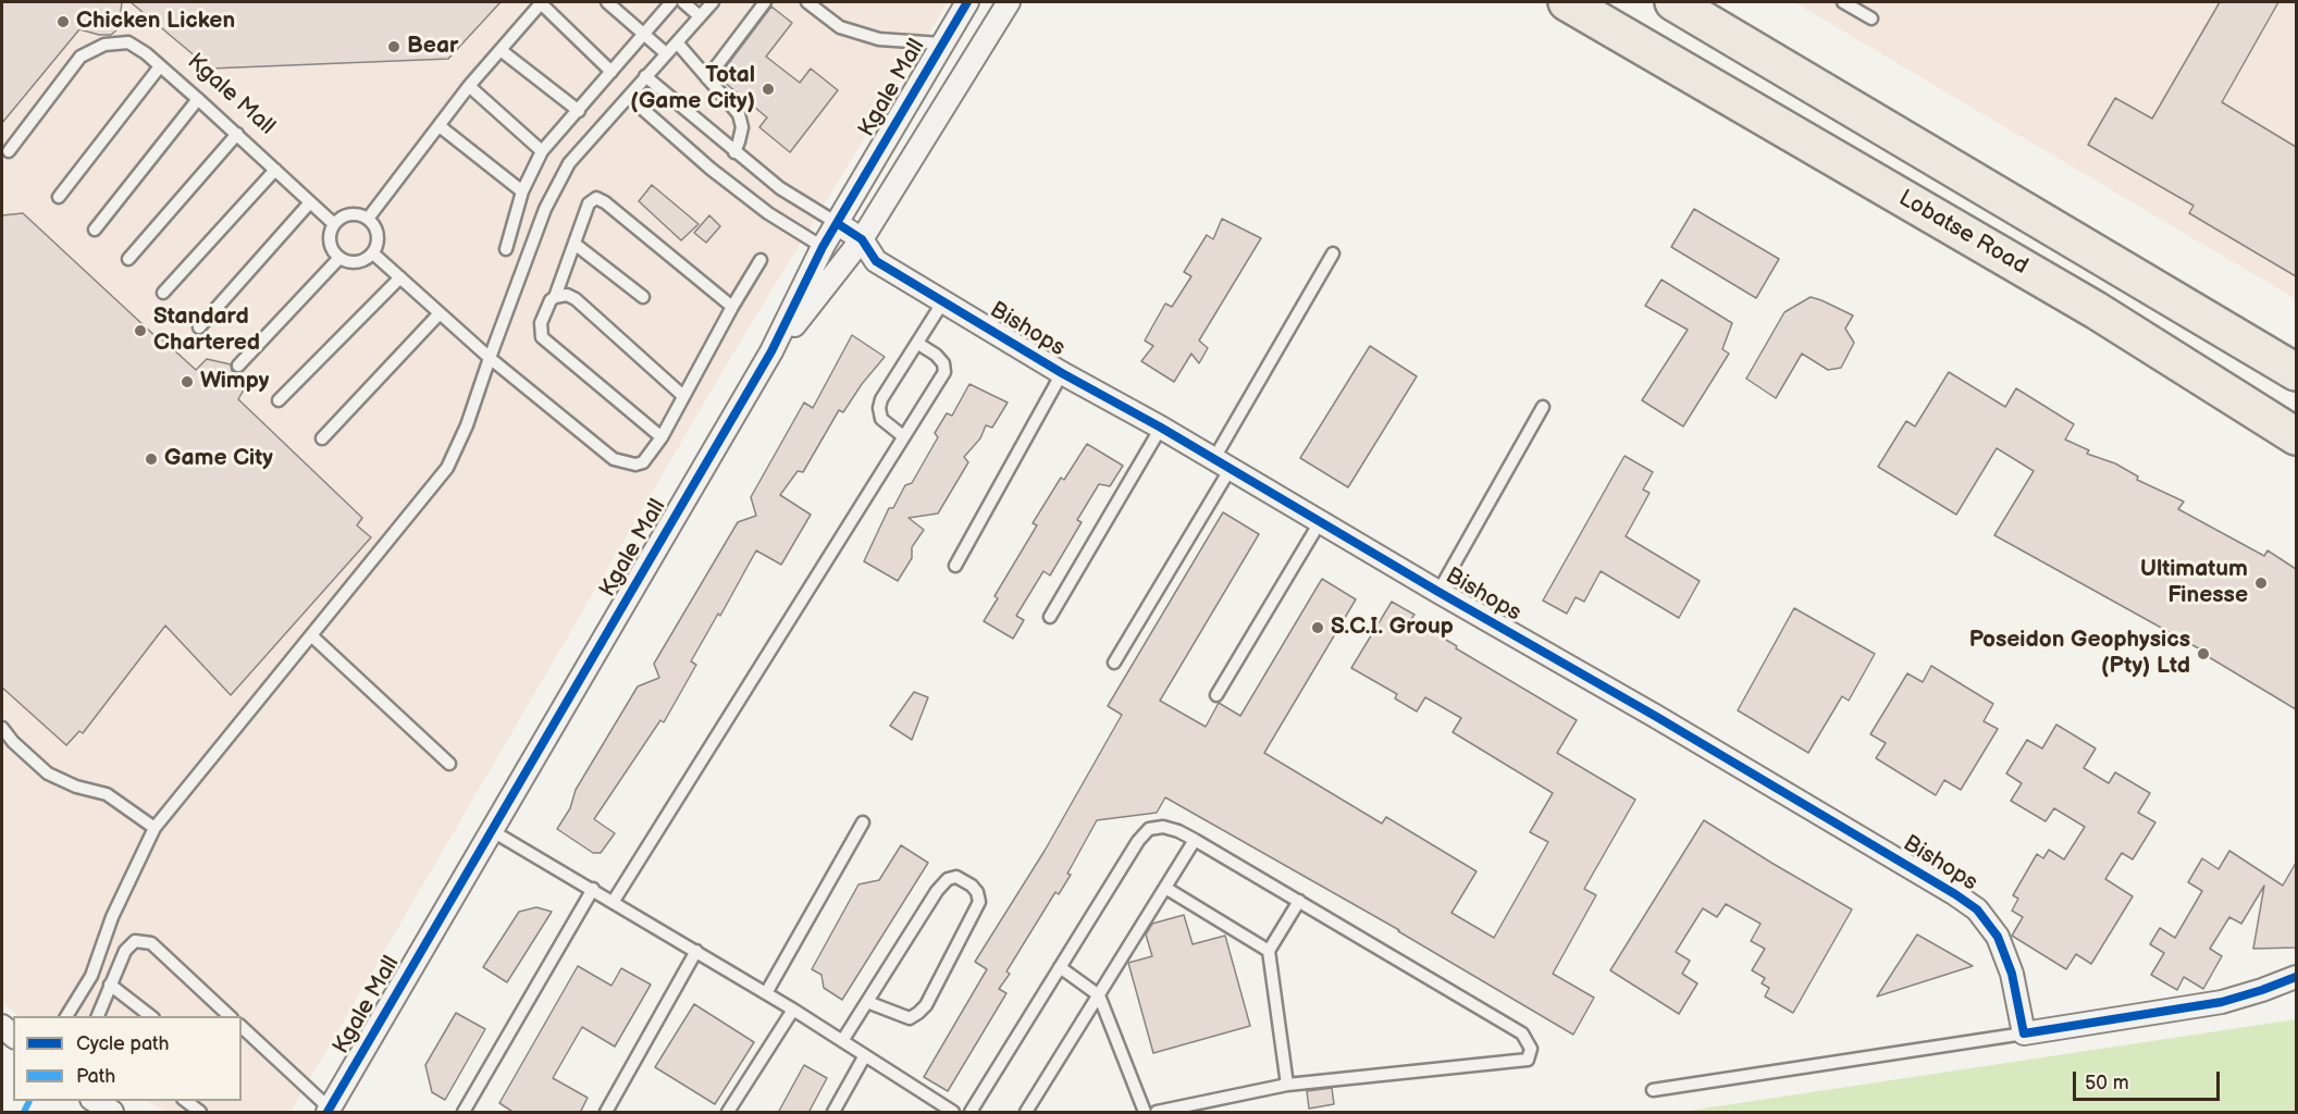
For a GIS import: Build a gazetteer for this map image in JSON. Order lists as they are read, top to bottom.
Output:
{
  "streets": {
    "highway": ["Lobatse Road"],
    "street": ["Kgale Mall", "Bishops"]
  },
  "crossings": [
    ["Kgale Mall", "Bishops"]
  ],
  "places": [
    "Chicken Licken",
    "Bear",
    "Total (Game City)",
    "Standard Chartered",
    "Wimpy",
    "Game City",
    "Ultimatum Finesse",
    "S.C.I. Group",
    "Poseidon Geophysics (Pty) Ltd"
  ],
  "legend": ["Cycle path", "Path"],
  "scale_bar": "50 m"
}
